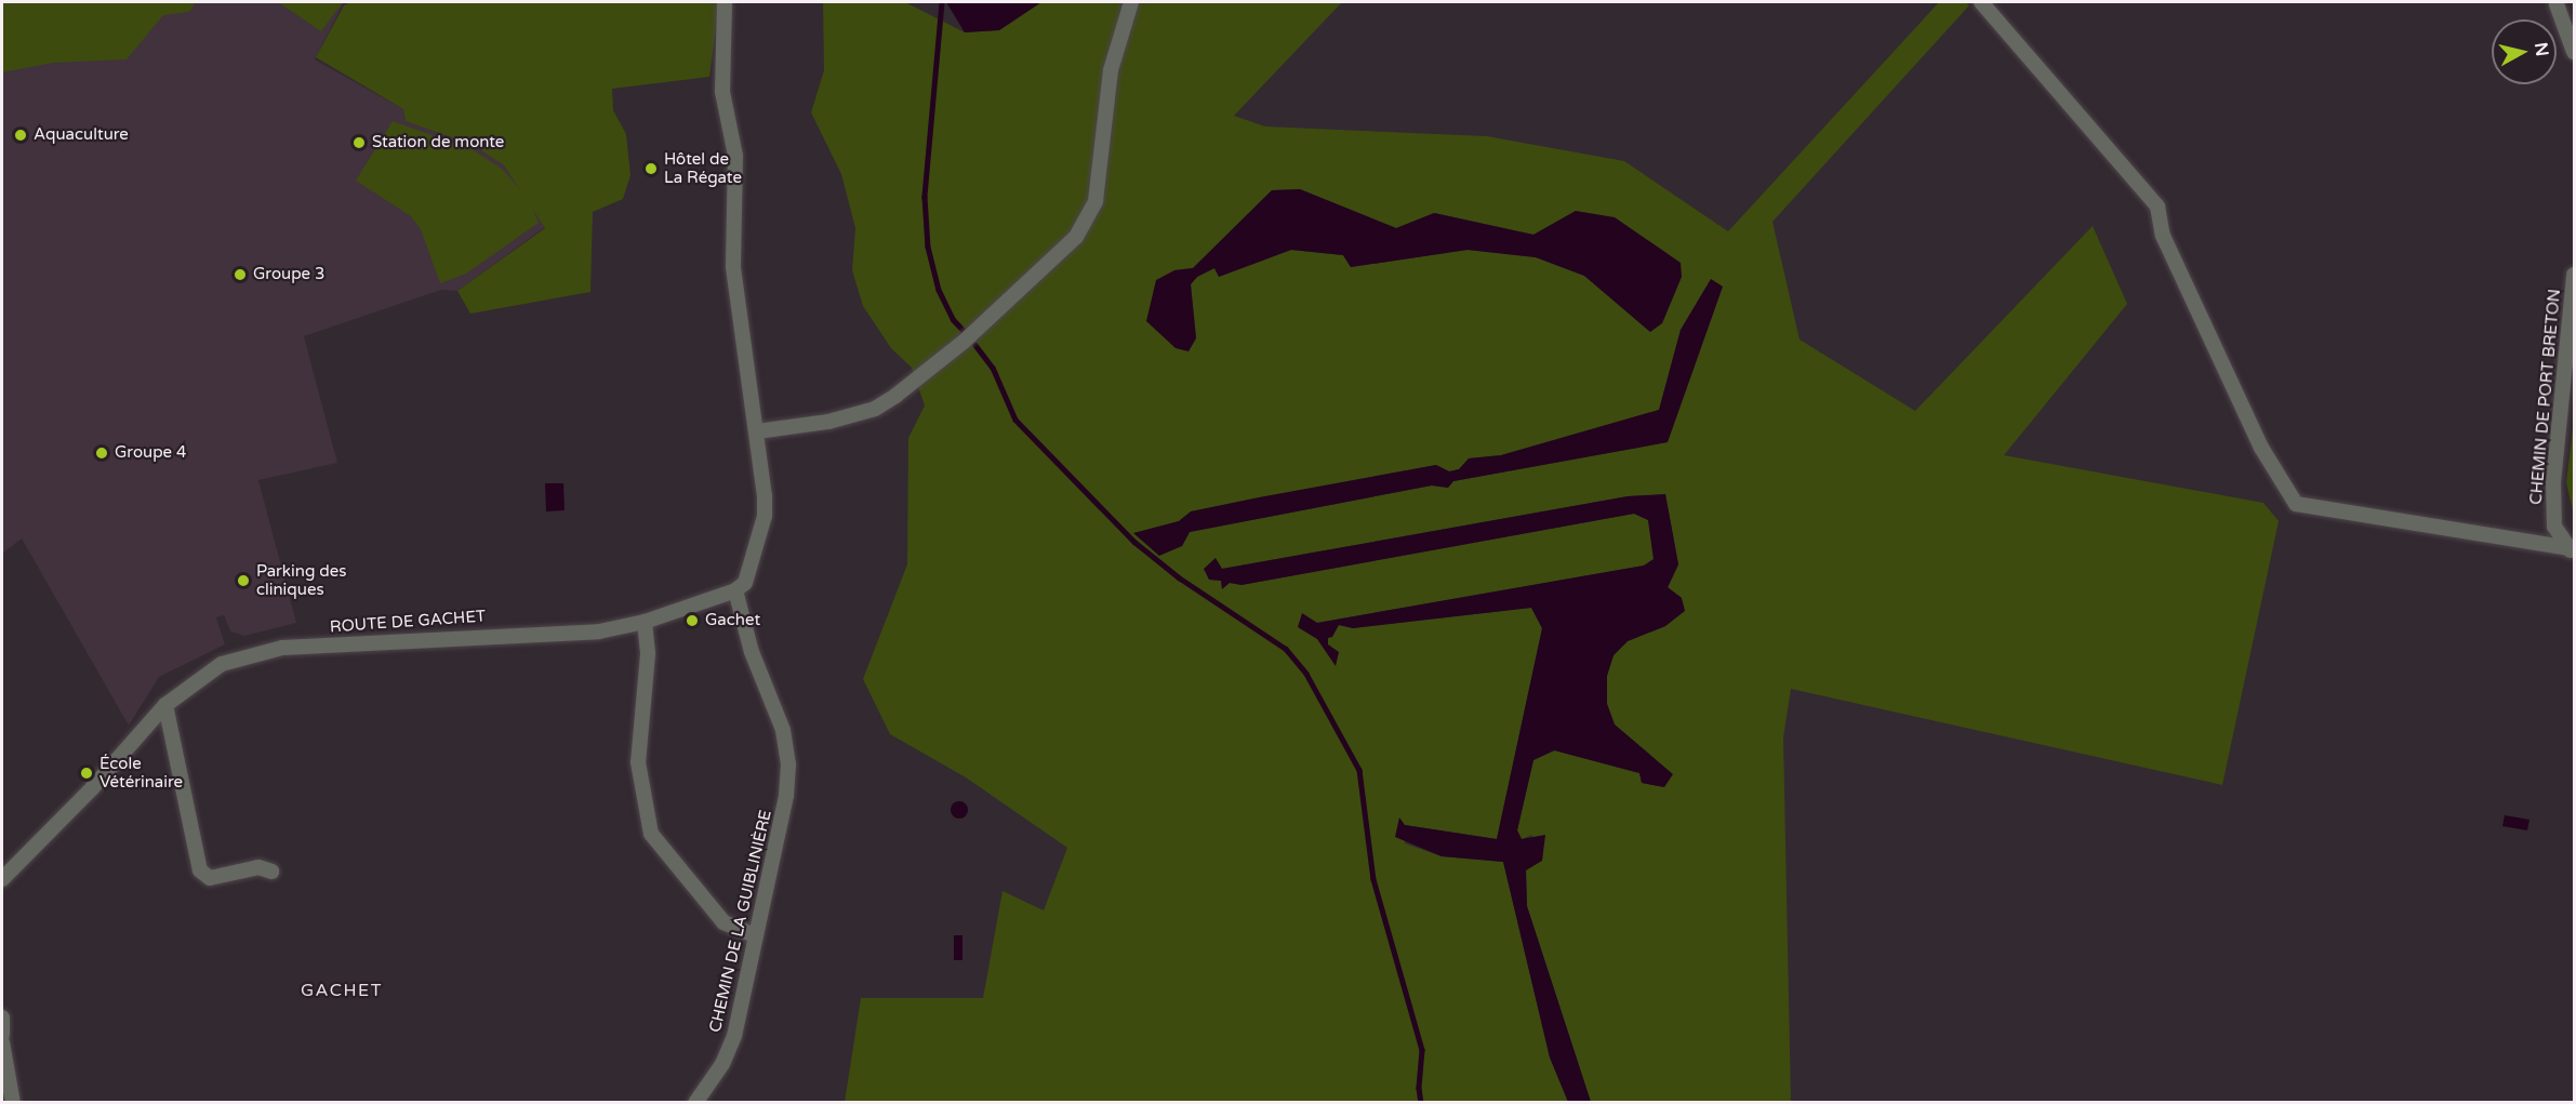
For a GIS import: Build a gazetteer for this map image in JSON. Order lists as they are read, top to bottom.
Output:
{
  "streets": {
    "street": ["CHEMIN DE PORT BRETON", "ROUTE DE GACHET", "CHEMIN DE LA GUIBLINIÈRE"]
  },
  "crossings": [
    ["ROUTE DE GACHET", "CHEMIN DE LA GUIBLINIÈRE"]
  ],
  "districts": ["GACHET"],
  "places": [
    "Aquaculture",
    "Station de monte",
    "Hôtel de La Régate",
    "Groupe 3",
    "Groupe 4",
    "Parking des cliniques",
    "Gachet",
    "École Vétérinaire"
  ],
  "north": "right"
}
